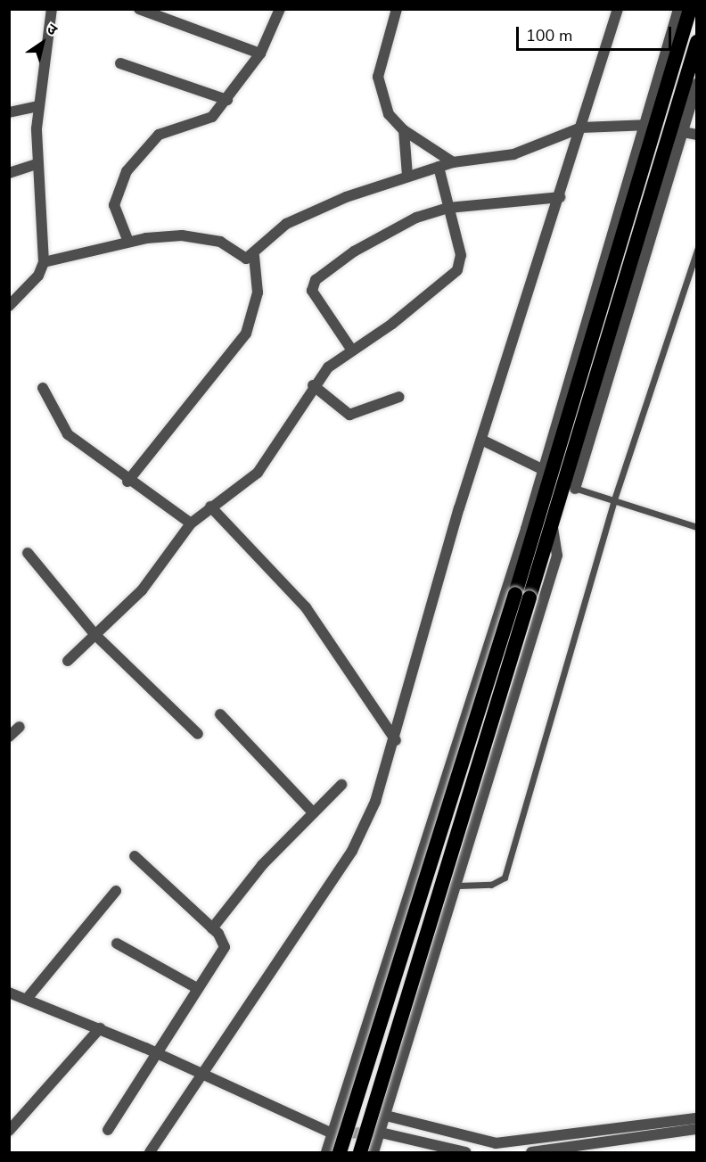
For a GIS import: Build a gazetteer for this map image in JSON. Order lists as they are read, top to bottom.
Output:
{
  "scale_bar": "100 m",
  "north": "top right"
}
